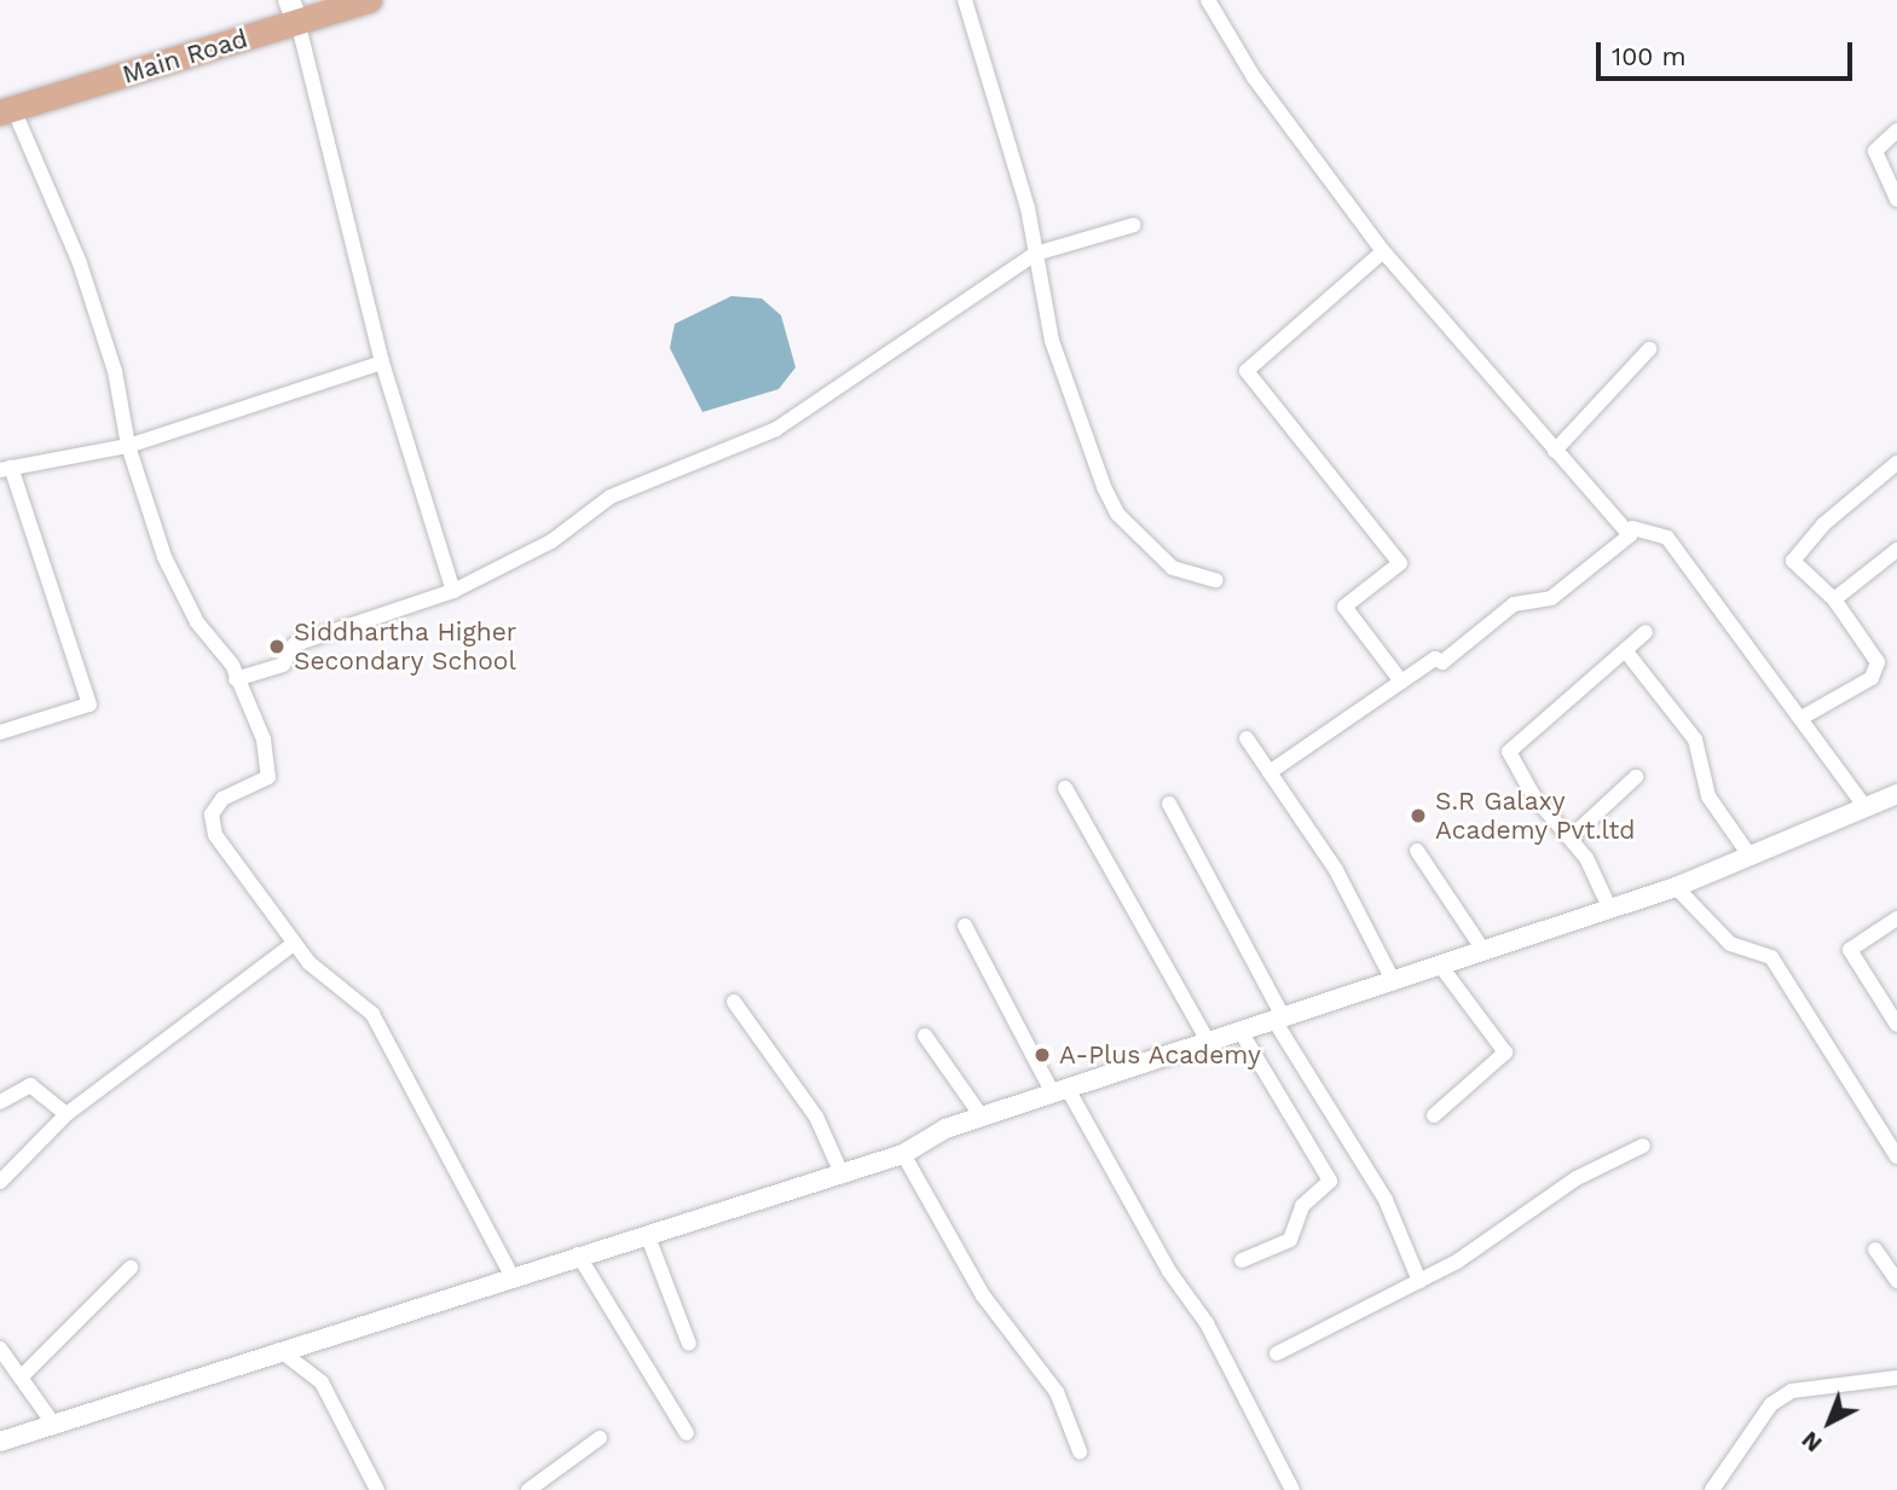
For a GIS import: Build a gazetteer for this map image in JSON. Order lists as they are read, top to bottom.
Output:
{
  "streets": {
    "main road": ["Main Road"]
  },
  "places": ["Siddhartha Higher Secondary School", "S.R Galaxy Academy Pvt.ltd", "A-Plus Academy"],
  "scale_bar": "100 m",
  "north": "bottom left"
}
